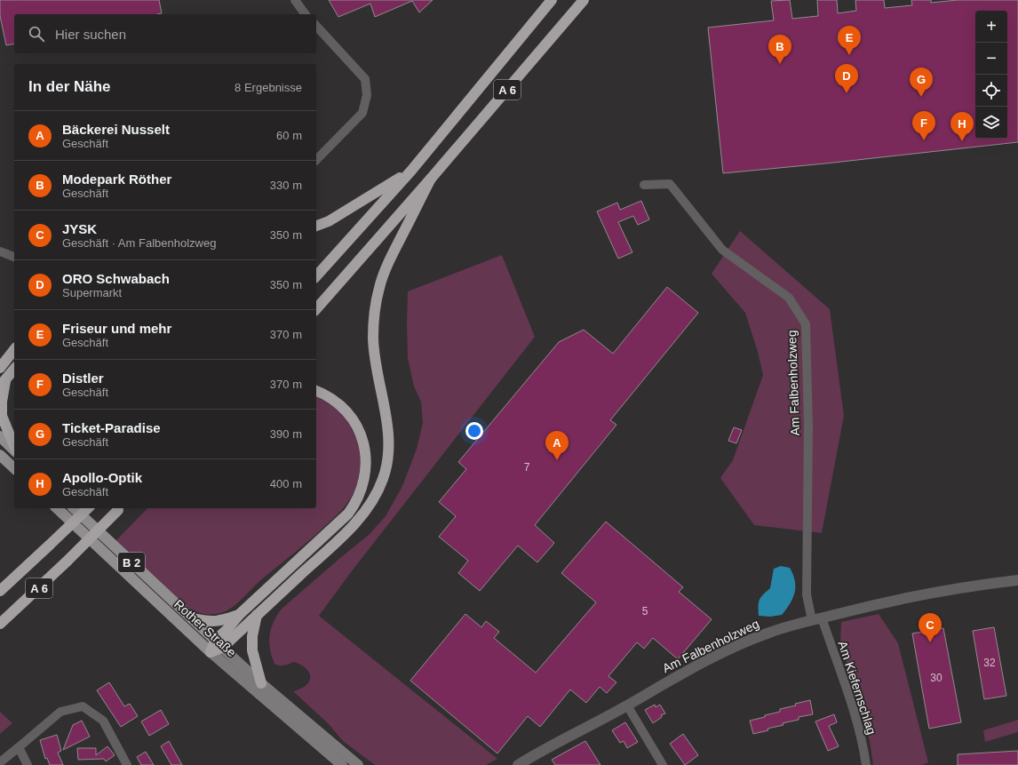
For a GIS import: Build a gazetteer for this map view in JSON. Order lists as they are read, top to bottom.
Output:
{
  "streets": {
    "highway": ["A 6"],
    "main road": ["B 2", "Rother Straße"],
    "street": ["Am Falbenholzweg", "Am Kiefernschlag"]
  },
  "crossings": [
    ["Am Falbenholzweg", "Am Kiefernschlag"]
  ],
  "house_numbers": [
    "7",
    "5",
    "32",
    "30"
  ],
  "page": {
    "map_buttons": ["+", "−"],
    "search": "Hier suchen",
    "pins": [
      "E",
      "B",
      "D",
      "G",
      "F",
      "H",
      "A",
      "C"
    ],
    "heading": ["In der Nähe", "8 Ergebnisse"],
    "list": [
      {
        "mark": "A",
        "name": "Bäckerei Nusselt",
        "note": "Geschäft",
        "value": "60 m"
      },
      {
        "mark": "B",
        "name": "Modepark Röther",
        "note": "Geschäft",
        "value": "330 m"
      },
      {
        "mark": "C",
        "name": "JYSK",
        "note": "Geschäft · Am Falbenholzweg",
        "value": "350 m"
      },
      {
        "mark": "D",
        "name": "ORO Schwabach",
        "note": "Supermarkt",
        "value": "350 m"
      },
      {
        "mark": "E",
        "name": "Friseur und mehr",
        "note": "Geschäft",
        "value": "370 m"
      },
      {
        "mark": "F",
        "name": "Distler",
        "note": "Geschäft",
        "value": "370 m"
      },
      {
        "mark": "G",
        "name": "Ticket-Paradise",
        "note": "Geschäft",
        "value": "390 m"
      },
      {
        "mark": "H",
        "name": "Apollo-Optik",
        "note": "Geschäft",
        "value": "400 m"
      }
    ]
  }
}
